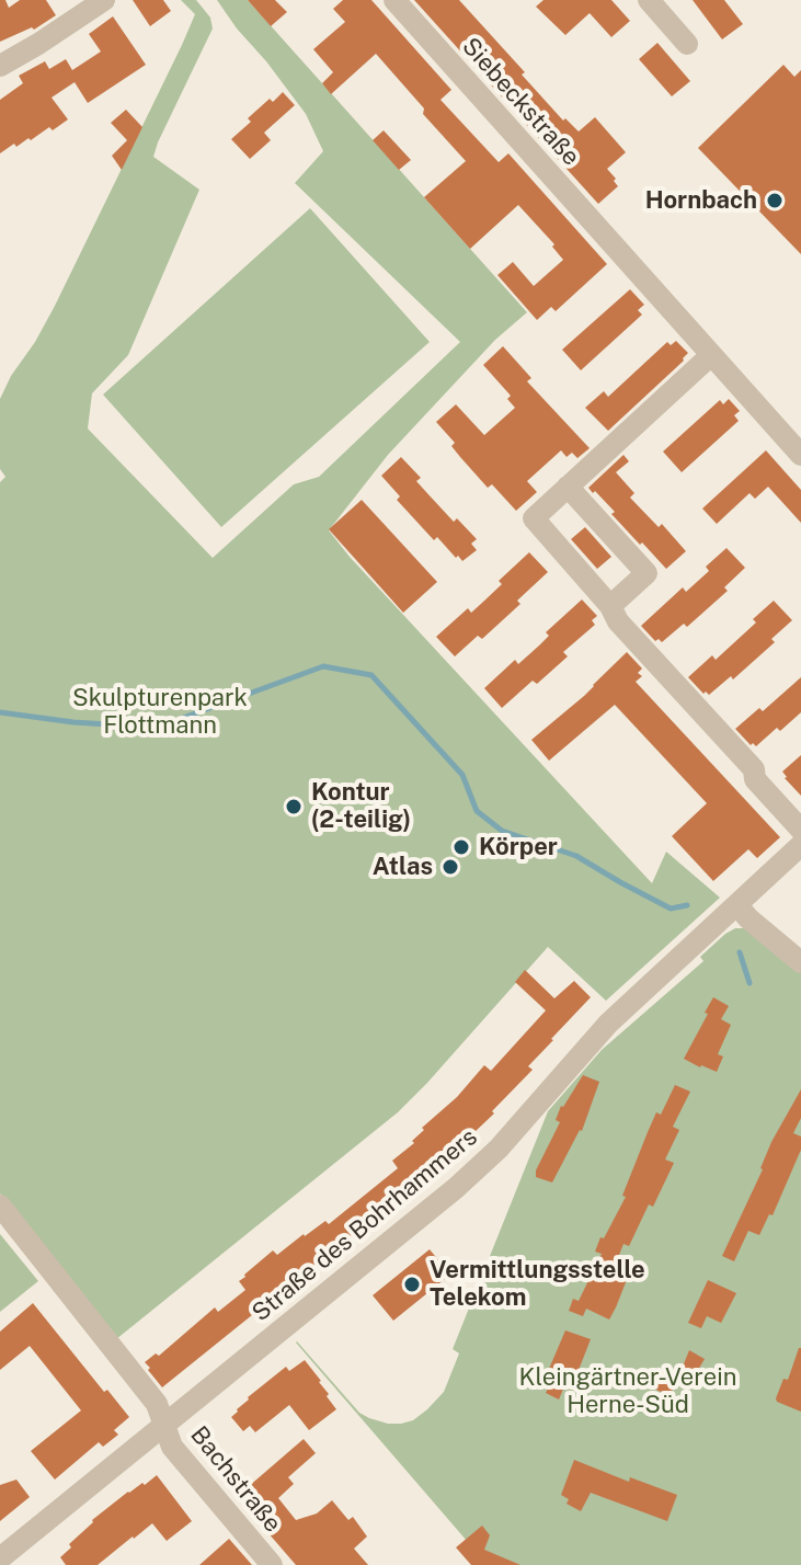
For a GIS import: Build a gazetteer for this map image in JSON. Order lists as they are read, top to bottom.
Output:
{
  "streets": {
    "street": ["Siebeckstraße", "Straße des Bohrhammers", "Bachstraße"]
  },
  "crossings": [
    ["Straße des Bohrhammers", "Bachstraße"]
  ],
  "parks": ["Skulpturenpark Flottmann", "Kleingärtner-Verein Herne-Süd"],
  "places": [
    "Hornbach",
    "Kontur (2-teilig)",
    "Körper",
    "Atlas",
    "Vermittlungsstelle Telekom"
  ]
}
